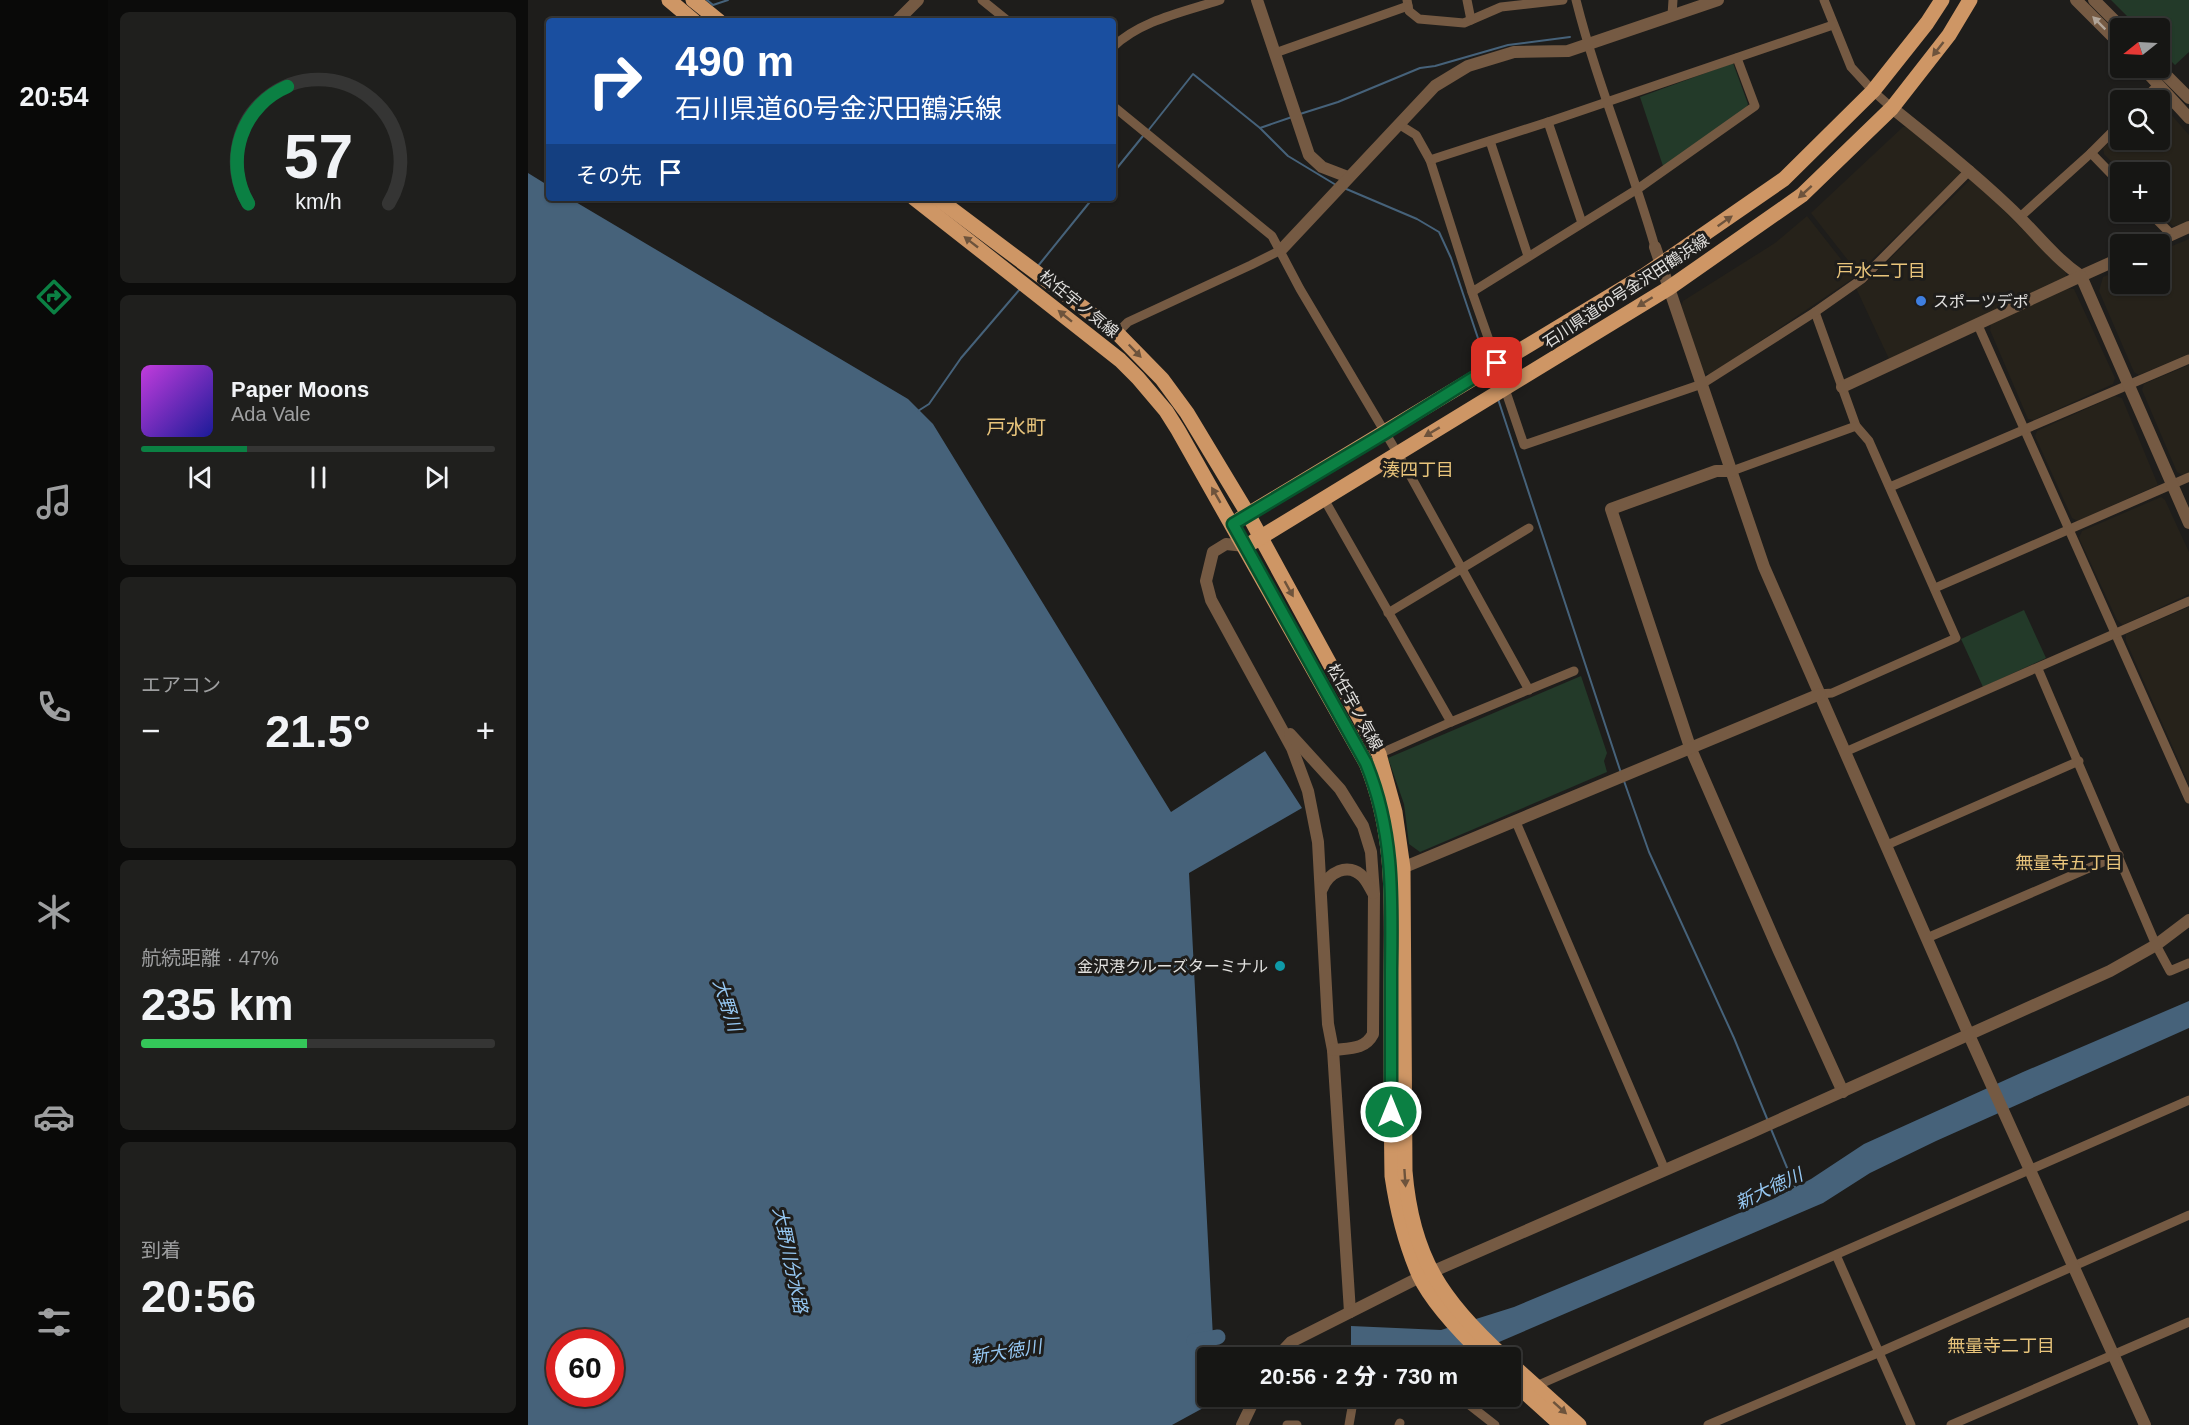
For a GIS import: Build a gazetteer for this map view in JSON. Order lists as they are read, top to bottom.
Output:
{
  "streets": {
    "main road": ["石川県道60号金沢田鶴浜線", "松任宇ノ気線"]
  },
  "crossings": [
    ["石川県道60号金沢田鶴浜線", "松任宇ノ気線"]
  ],
  "districts": [
    "戸水二丁目",
    "戸水町",
    "湊四丁目",
    "無量寺五丁目",
    "無量寺二丁目"
  ],
  "water": ["大野川", "新大徳川", "大野川分水路"],
  "places": ["スポーツデポ", "金沢港クルーズターミナル"],
  "north": "left",
  "page": {
    "tabs": "20:54",
    "map_buttons": ["+", "−"],
    "turn": ["490 m", "石川県道60号金沢田鶴浜線"],
    "then": "その先",
    "song": ["Paper Moons", "Ada Vale"],
    "tile": [
      "エアコン",
      ["航続距離 · 47%", "235 km"],
      ["到着", "20:56"]
    ],
    "heat": ["−", "21.5°", "+"],
    "limit": "60",
    "trip": "20:56 · 2 分 · 730 m",
    "gauge": ["57", "km/h"]
  }
}
